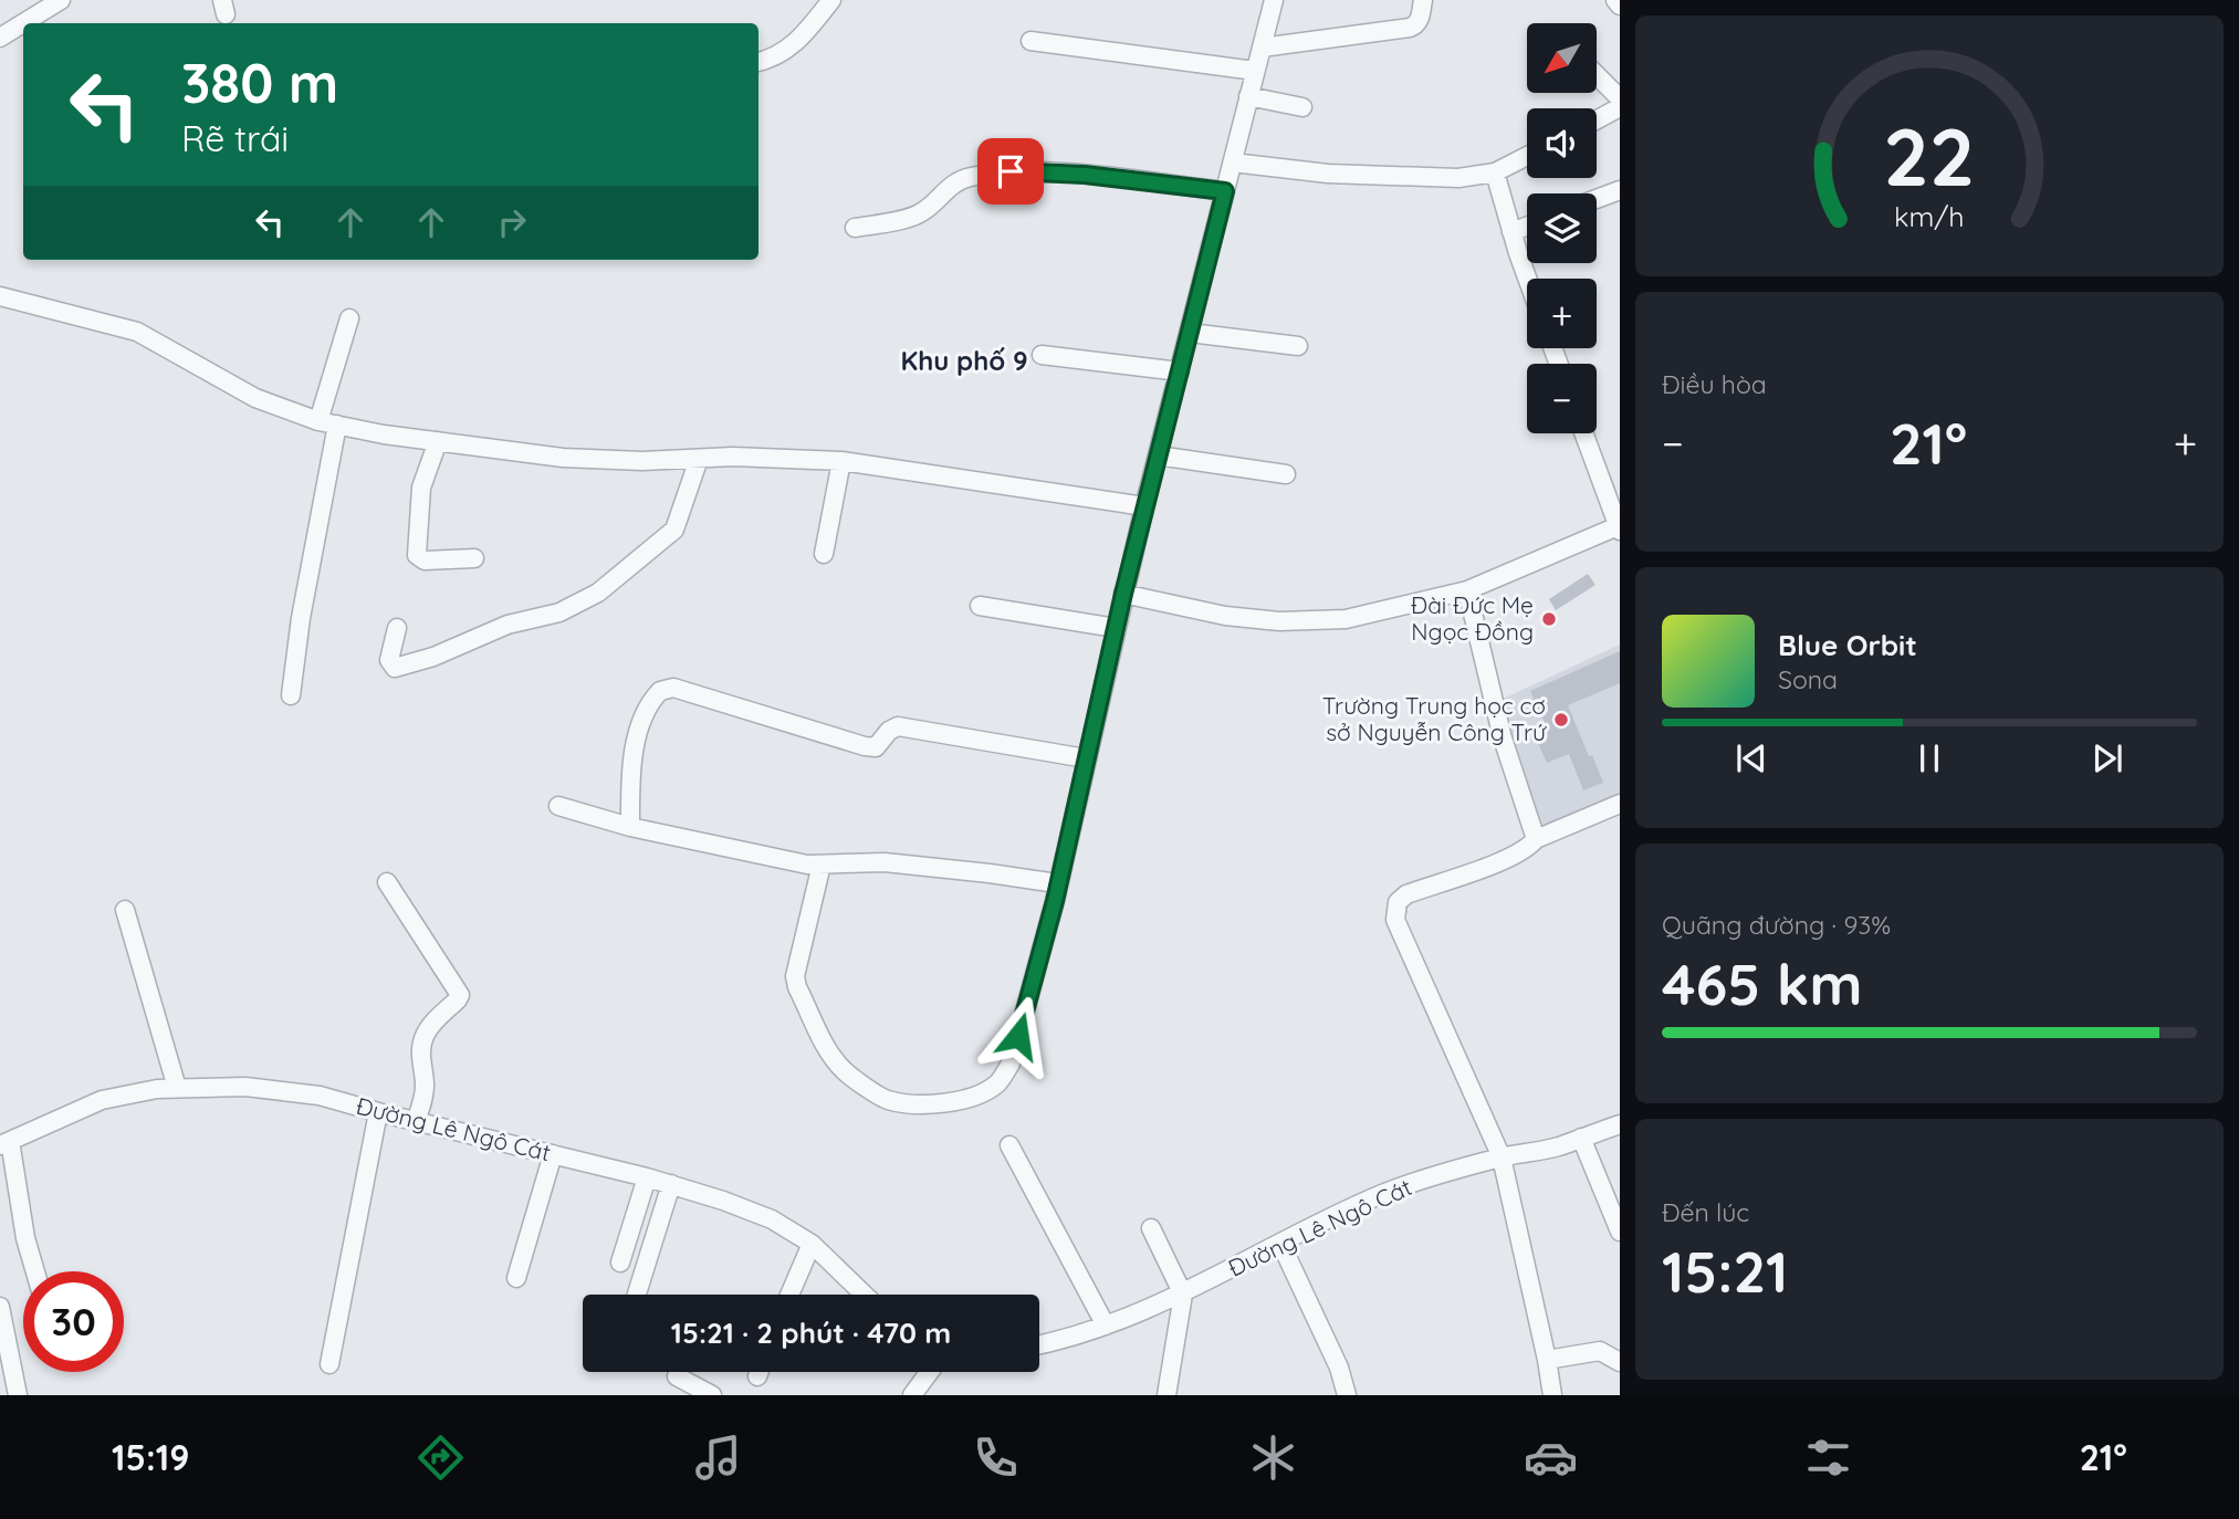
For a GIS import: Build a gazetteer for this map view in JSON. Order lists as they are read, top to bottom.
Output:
{
  "streets": {
    "street": ["Đường Lê Ngô Cát"]
  },
  "districts": ["Khu phố 9"],
  "places": ["Đài Đức Mẹ Ngọc Đồng", "Trường Trung học cơ sở Nguyễn Công Trứ"],
  "north": "bottom left",
  "page": {
    "map_buttons": ["+", "−"],
    "turn": ["380 m", "Rẽ trái"],
    "tile": [
      "Điều hòa",
      ["Quãng đường · 93%", "465 km"],
      ["Đến lúc", "15:21"]
    ],
    "heat": ["−", "21°", "+"],
    "song": ["Blue Orbit", "Sona"],
    "limit": "30",
    "trip": "15:21 · 2 phút · 470 m",
    "tabs": ["15:19", "21°"],
    "gauge": ["22", "km/h"]
  }
}
